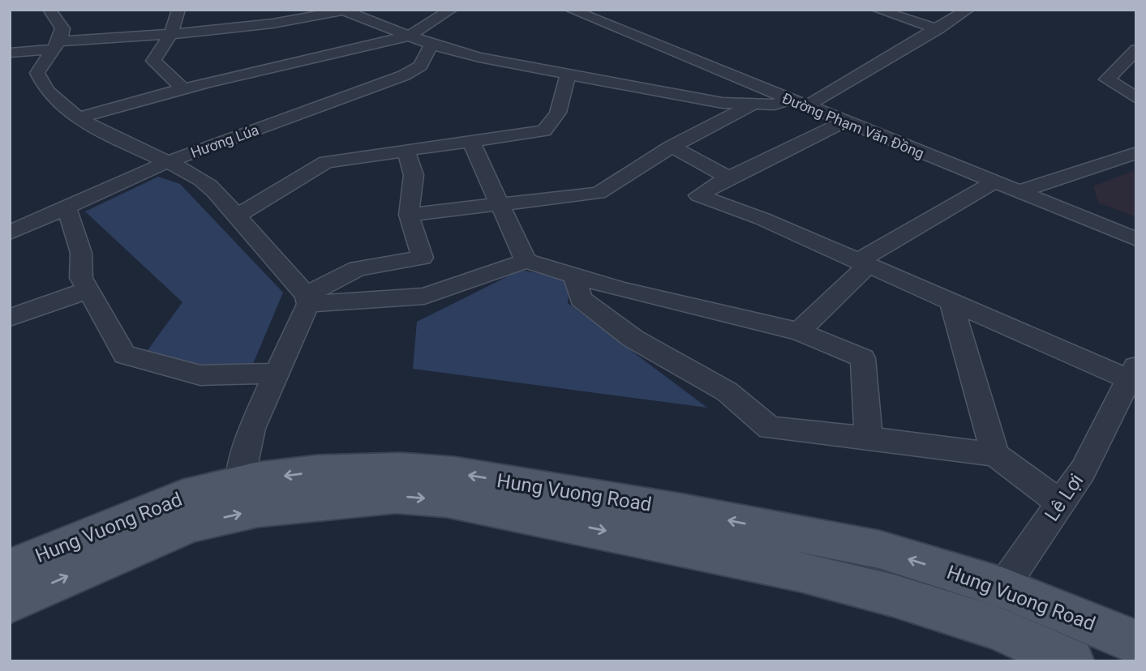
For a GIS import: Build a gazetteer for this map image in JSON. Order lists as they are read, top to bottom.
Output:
{
  "streets": {
    "main road": ["Hung Vuong Road"],
    "street": ["Đường Phạm Văn Đồng", "Hương Lúa", "Lê Lợi"]
  },
  "crossings": [
    ["Hung Vuong Road", "Lê Lợi"]
  ]
}
